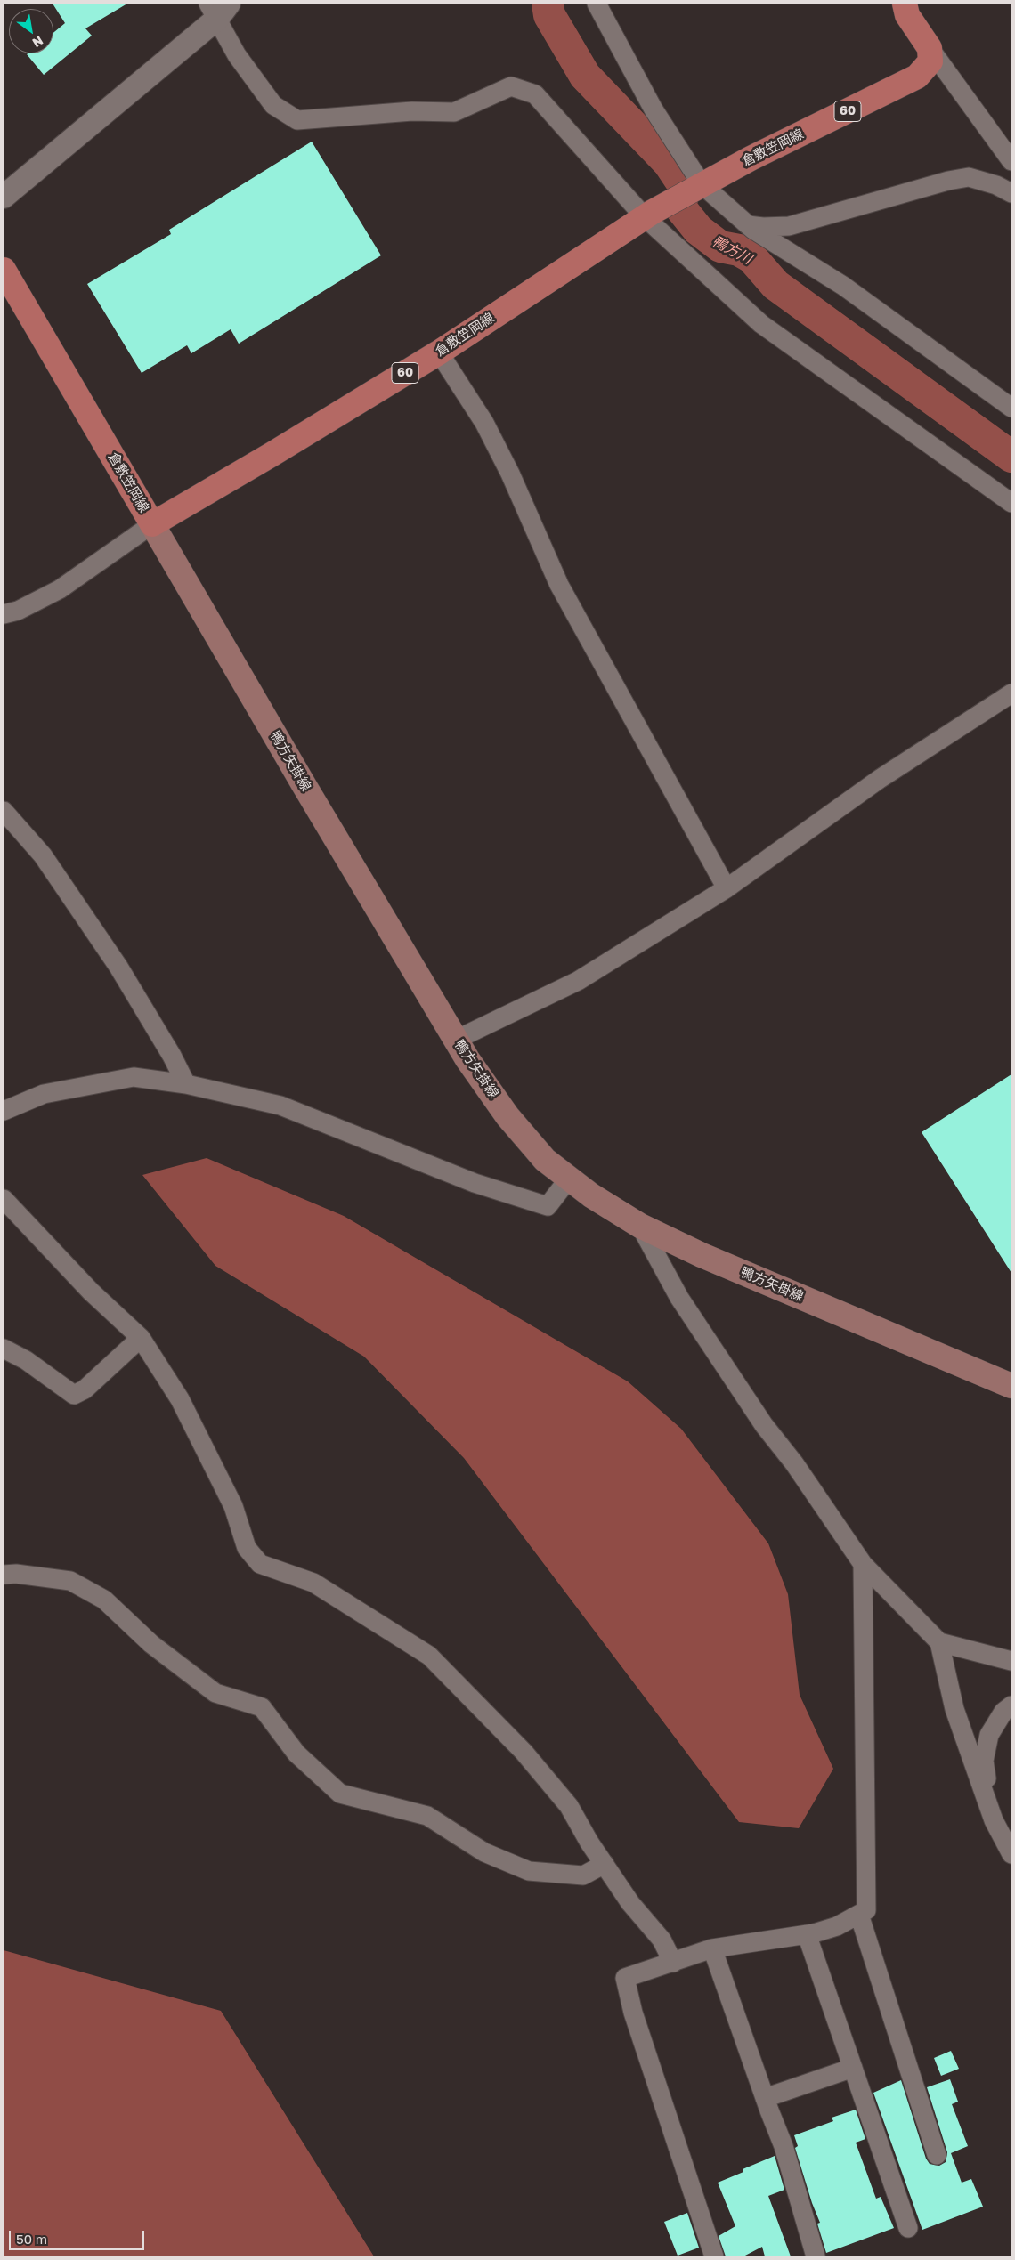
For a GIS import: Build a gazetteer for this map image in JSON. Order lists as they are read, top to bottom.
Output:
{
  "streets": {
    "main road": ["60", "倉敷笠岡線", "鴨方矢掛線"]
  },
  "crossings": [
    ["倉敷笠岡線", "鴨方矢掛線"]
  ],
  "water": ["鴨方川"],
  "scale_bar": "50 m",
  "north": "bottom right"
}
